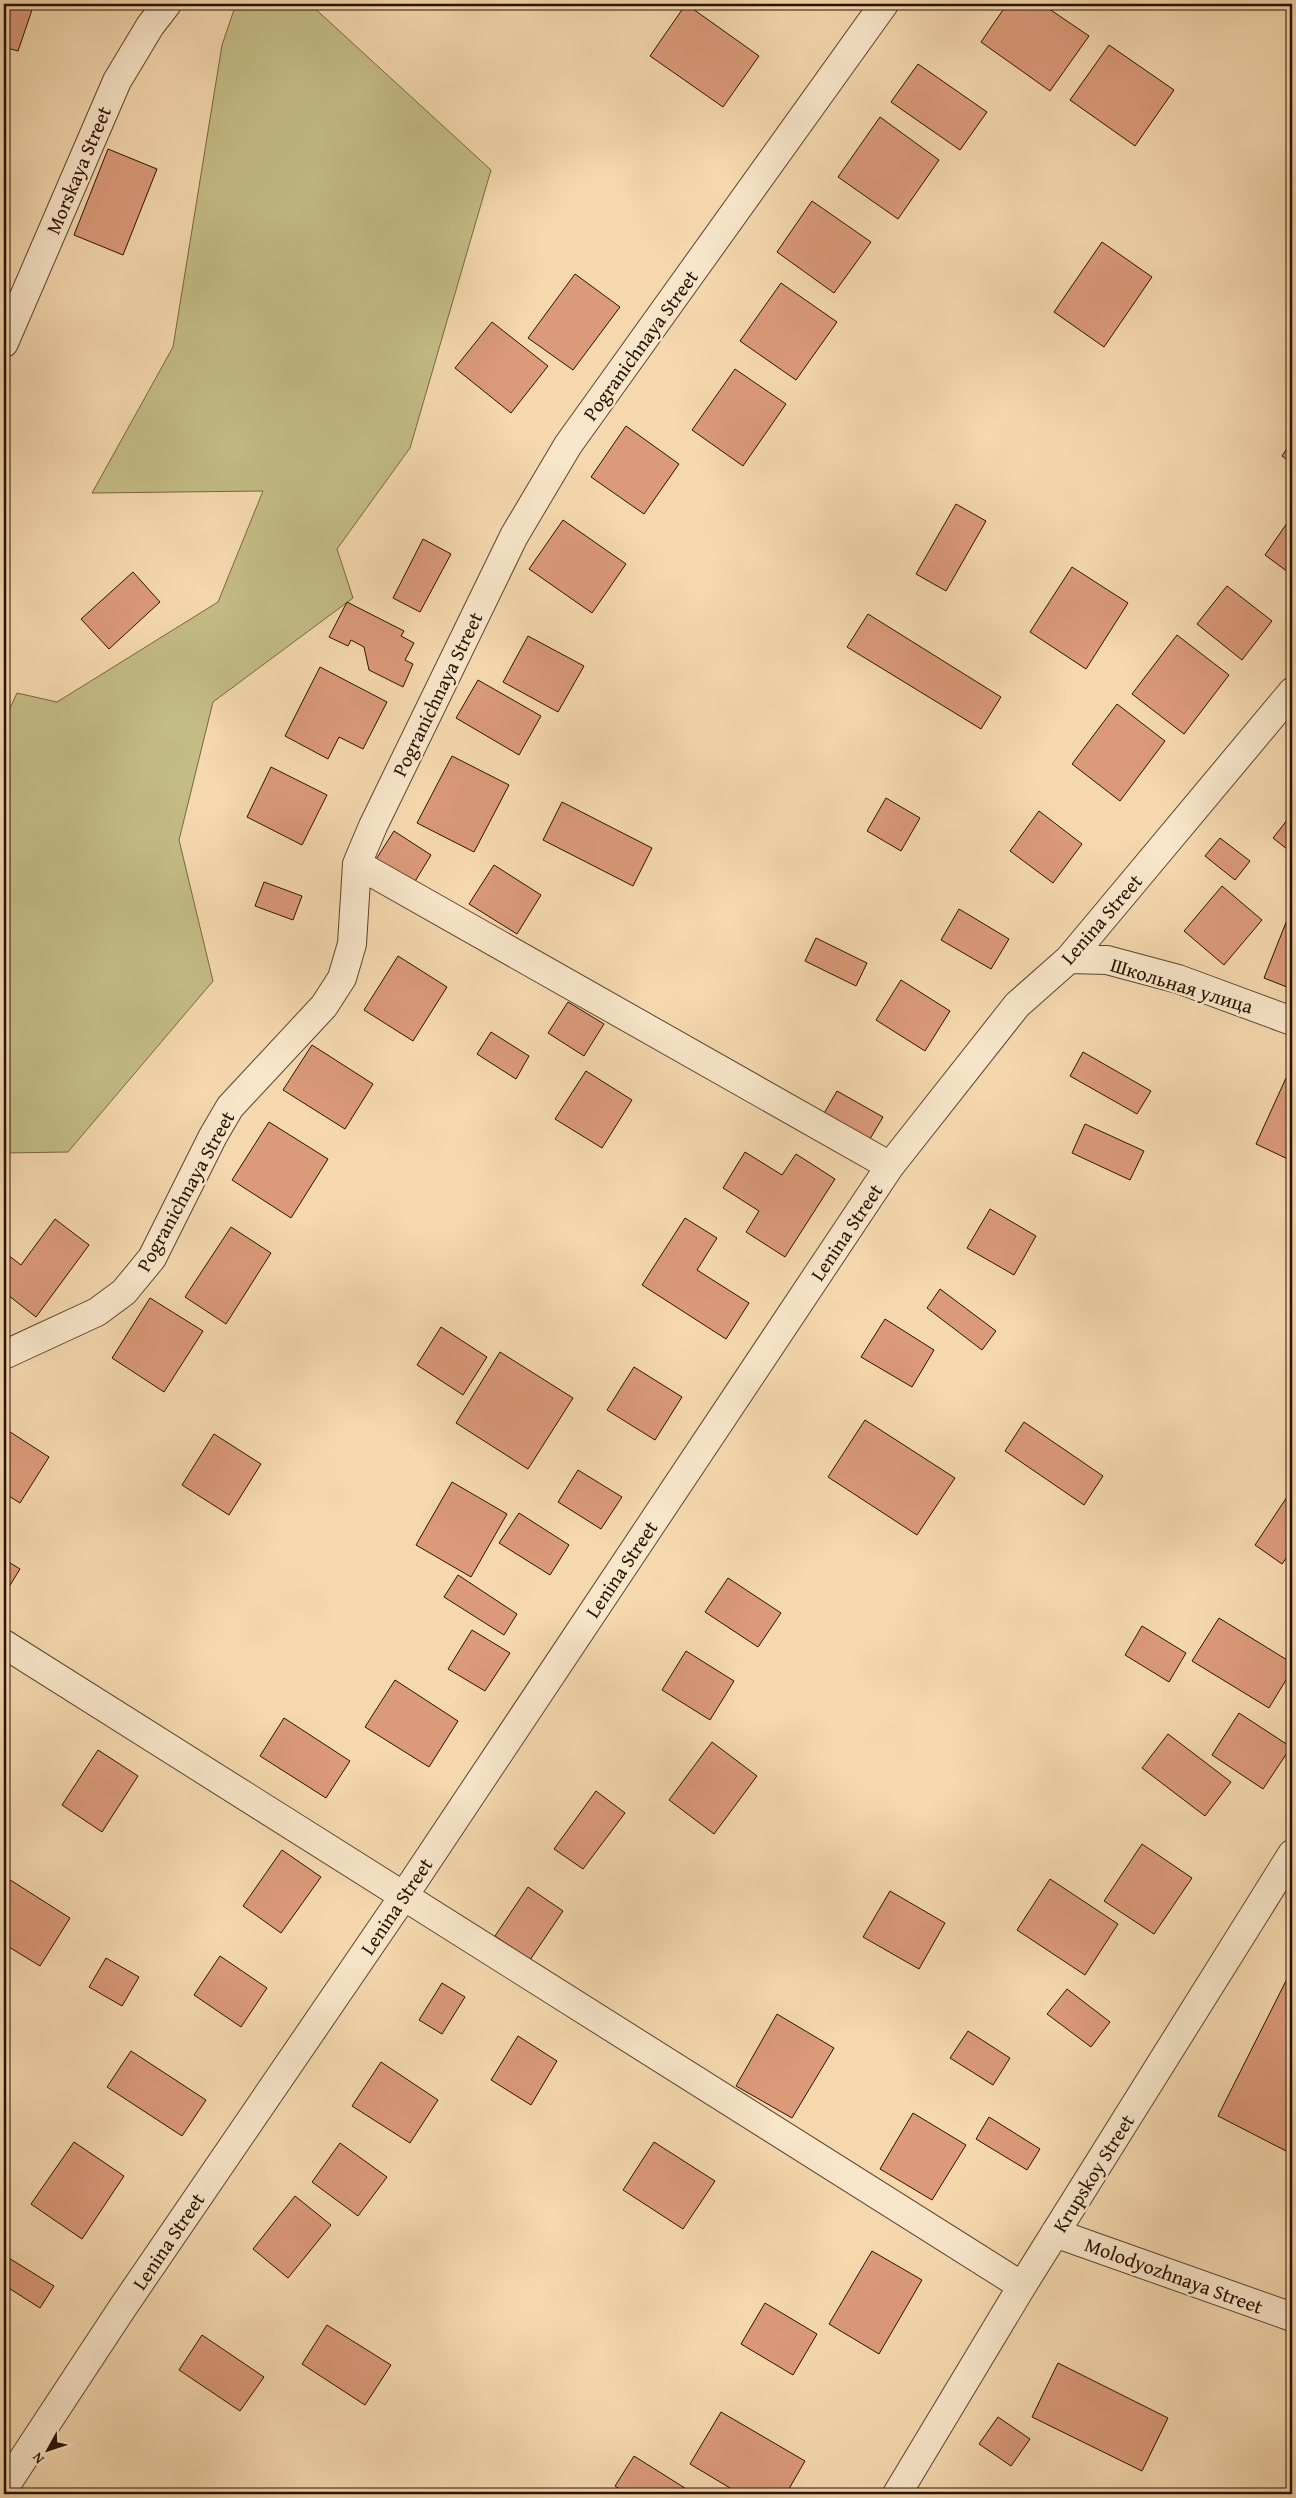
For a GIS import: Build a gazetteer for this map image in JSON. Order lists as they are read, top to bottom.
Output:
{
  "streets": {
    "street": [
      "Morskaya Street",
      "Pogranichnaya Street",
      "Lenina Street",
      "Школьная улица",
      "Krupskoy Street",
      "Molodyozhnaya Street"
    ]
  },
  "crossings": [
    ["Lenina Street", "Школьная улица"],
    ["Krupskoy Street", "Molodyozhnaya Street"]
  ],
  "north": "bottom left"
}
